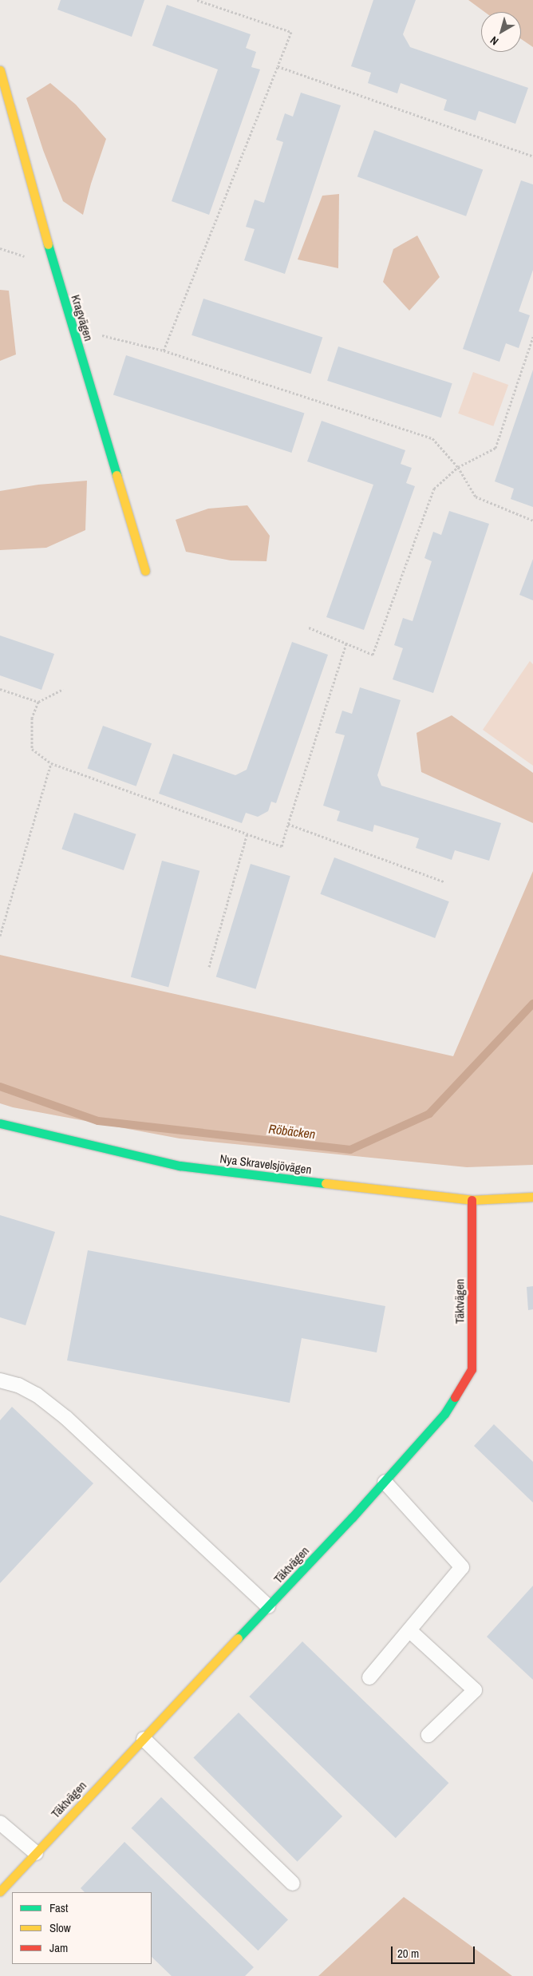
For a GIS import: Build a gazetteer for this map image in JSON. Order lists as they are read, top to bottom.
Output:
{
  "streets": {
    "street": ["Kragvägen", "Nya Skravelsjövägen", "Täktvägen"]
  },
  "crossings": [
    ["Nya Skravelsjövägen", "Täktvägen"]
  ],
  "water": ["Röbäcken"],
  "legend": ["Fast", "Slow", "Jam"],
  "scale_bar": "20 m",
  "north": "bottom left"
}
